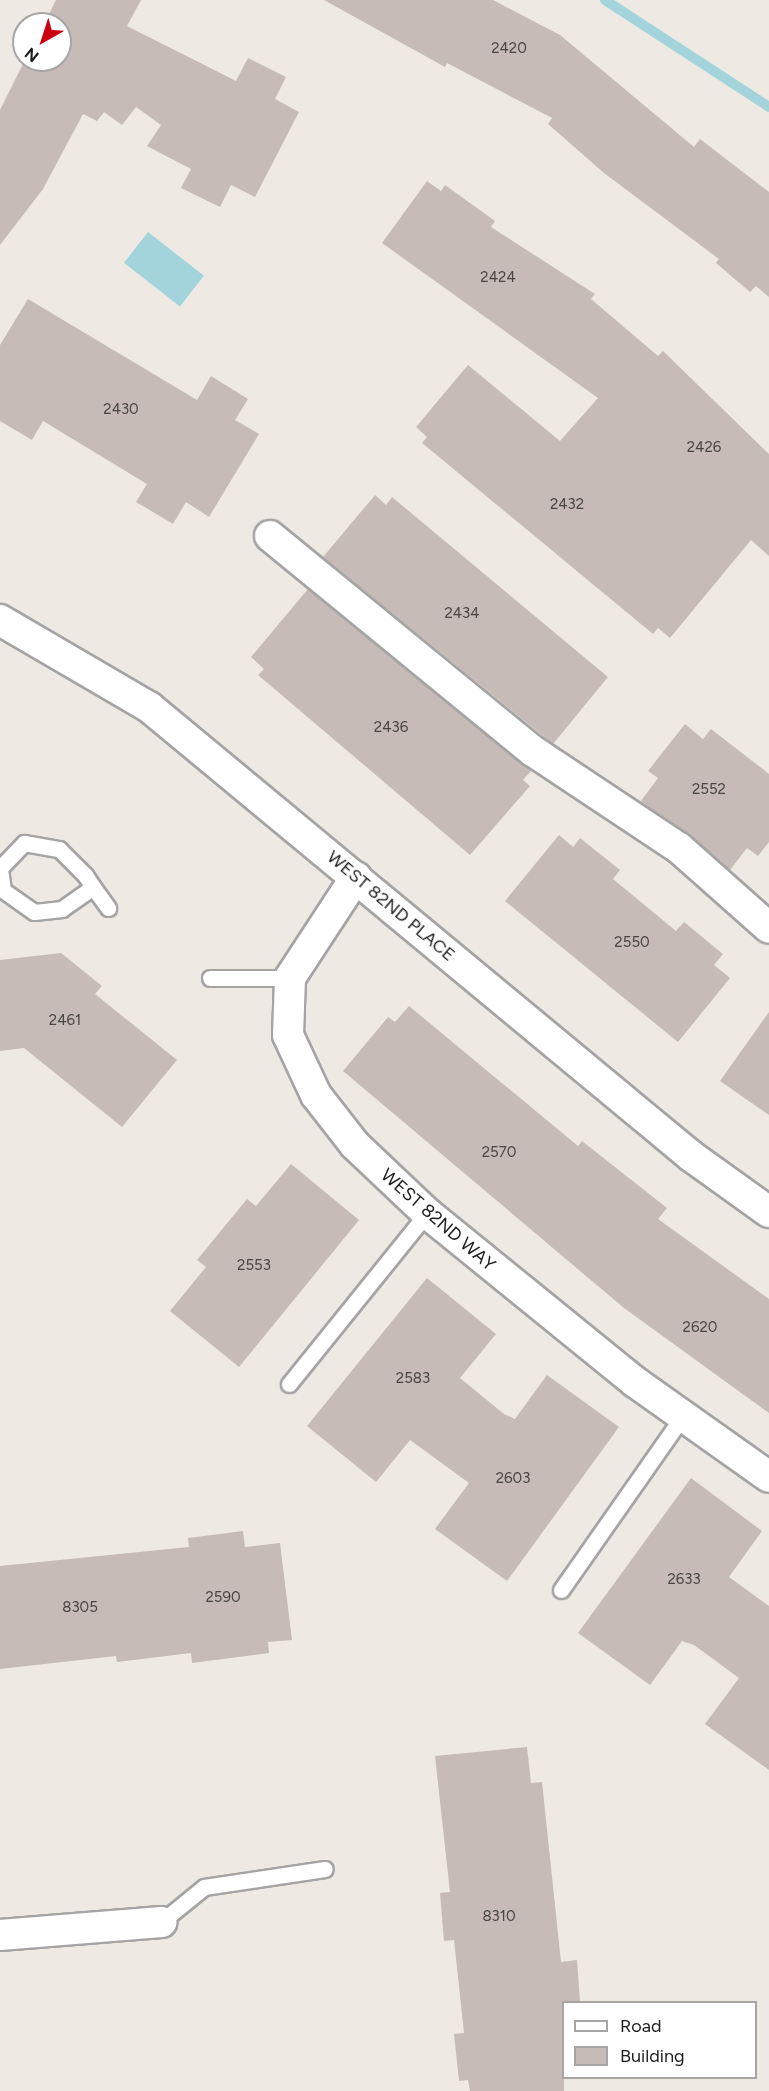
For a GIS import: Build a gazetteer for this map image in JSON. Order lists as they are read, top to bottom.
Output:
{
  "streets": {
    "street": ["WEST 82ND PLACE", "WEST 82ND WAY"]
  },
  "house_numbers": [
    "2420",
    "2424",
    "2430",
    "2426",
    "2432",
    "2434",
    "2436",
    "2552",
    "2550",
    "2461",
    "2570",
    "2553",
    "2620",
    "2583",
    "2603",
    "2633",
    "2590",
    "8305",
    "8310"
  ],
  "legend": ["Road", "Building"],
  "north": "bottom left"
}
